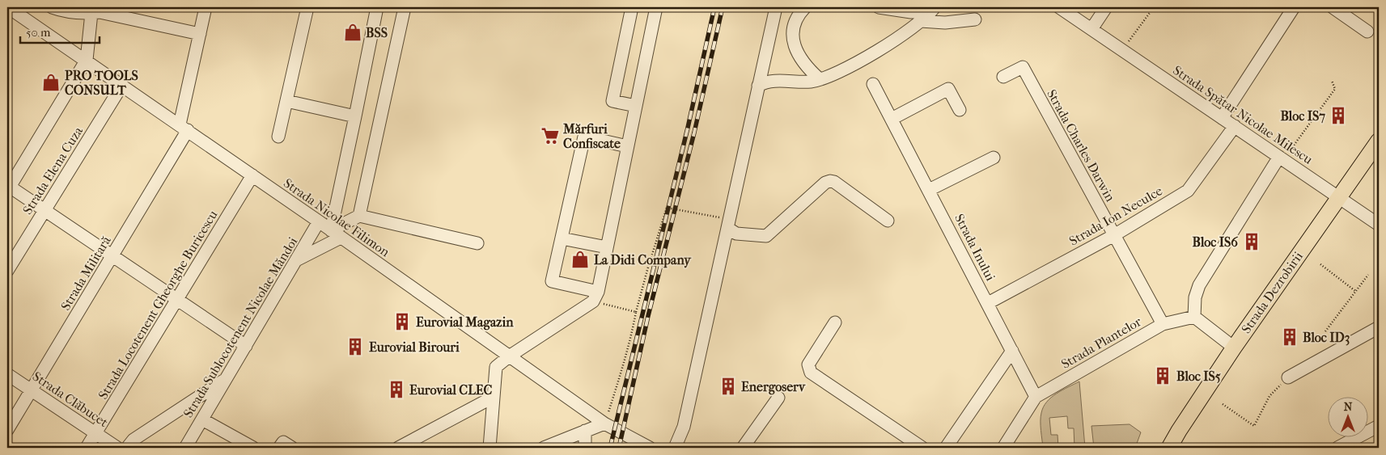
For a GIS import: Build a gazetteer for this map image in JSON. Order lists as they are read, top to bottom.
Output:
{
  "streets": {
    "main road": ["Strada Dezrobirii"],
    "street": [
      "Strada Spătar Nicolae Milescu",
      "Strada Charles Darwin",
      "Strada Elena Cuza",
      "Strada Ion Neculce",
      "Strada Nicolae Filimon",
      "Strada Inului",
      "Strada Militară",
      "Strada Locotenent Gheorghe Buricescu",
      "Strada Sublocotenent Nicolae Măndoi",
      "Strada Plantelor",
      "Strada Clăbucet"
    ]
  },
  "crossings": [
    ["Strada Spătar Nicolae Milescu", "Strada Ion Neculce"],
    ["Strada Spătar Nicolae Milescu", "Strada Dezrobirii"],
    ["Strada Charles Darwin", "Strada Ion Neculce"],
    ["Strada Charles Darwin", "Strada Plantelor"],
    ["Strada Elena Cuza", "Strada Nicolae Filimon"],
    ["Strada Ion Neculce", "Strada Inului"],
    ["Strada Nicolae Filimon", "Strada Militară"],
    ["Strada Nicolae Filimon", "Strada Locotenent Gheorghe Buricescu"],
    ["Strada Nicolae Filimon", "Strada Sublocotenent Nicolae Măndoi"],
    ["Strada Inului", "Strada Plantelor"],
    ["Strada Militară", "Strada Clăbucet"],
    ["Strada Locotenent Gheorghe Buricescu", "Strada Clăbucet"]
  ],
  "places": {
    "shop": ["BSS", "PRO TOOLS CONSULT", "La Didi Company"],
    "building": [
      "Bloc IS7",
      "Bloc IS6",
      "Eurovial Magazin",
      "Bloc ID3",
      "Eurovial Birouri",
      "Bloc IS5",
      "Energoserv",
      "Eurovial CLEC"
    ],
    "supermarket": ["Mărfuri Confiscate"]
  },
  "scale_bar": "50 m",
  "north": "top"
}
